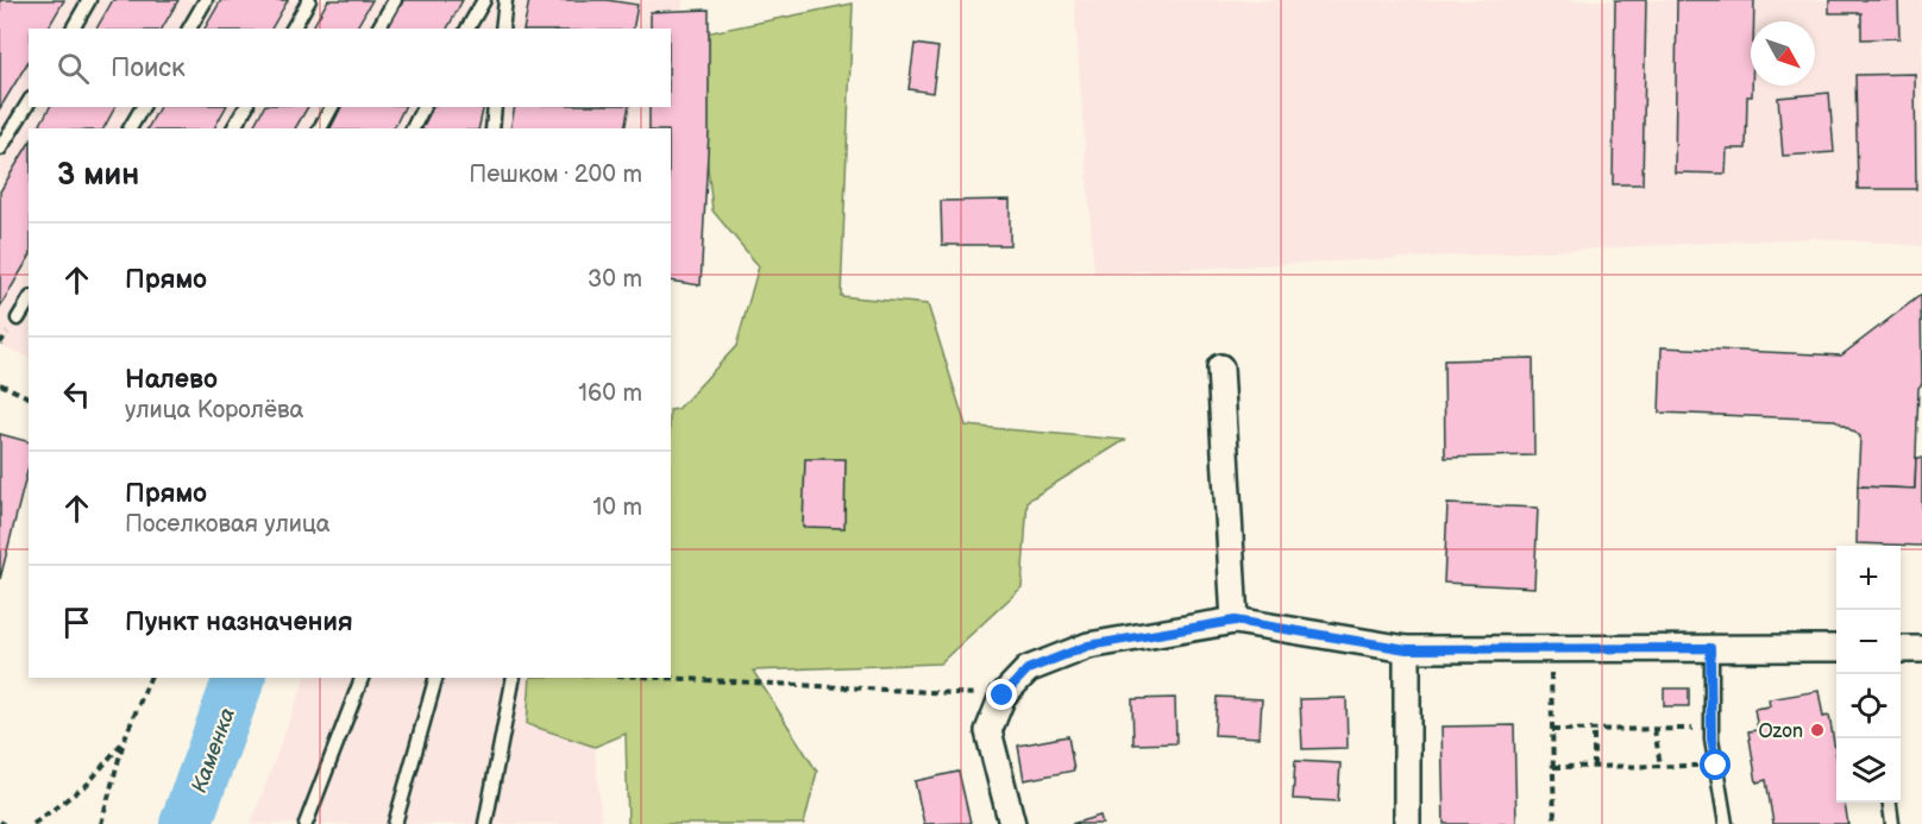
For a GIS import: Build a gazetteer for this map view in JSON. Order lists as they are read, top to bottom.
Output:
{
  "water": ["Каменка"],
  "places": ["Ozon"],
  "north": "bottom right",
  "page": {
    "search": "Поиск",
    "heading": ["3 мин", "Пешком · 200 m"],
    "list": [
      ["Прямо", "30 m"],
      ["Налево", "улица Королёва", "160 m"],
      ["Прямо", "Поселковая улица", "10 m"],
      "Пункт назначения"
    ],
    "map_buttons": ["+", "−"]
  }
}
